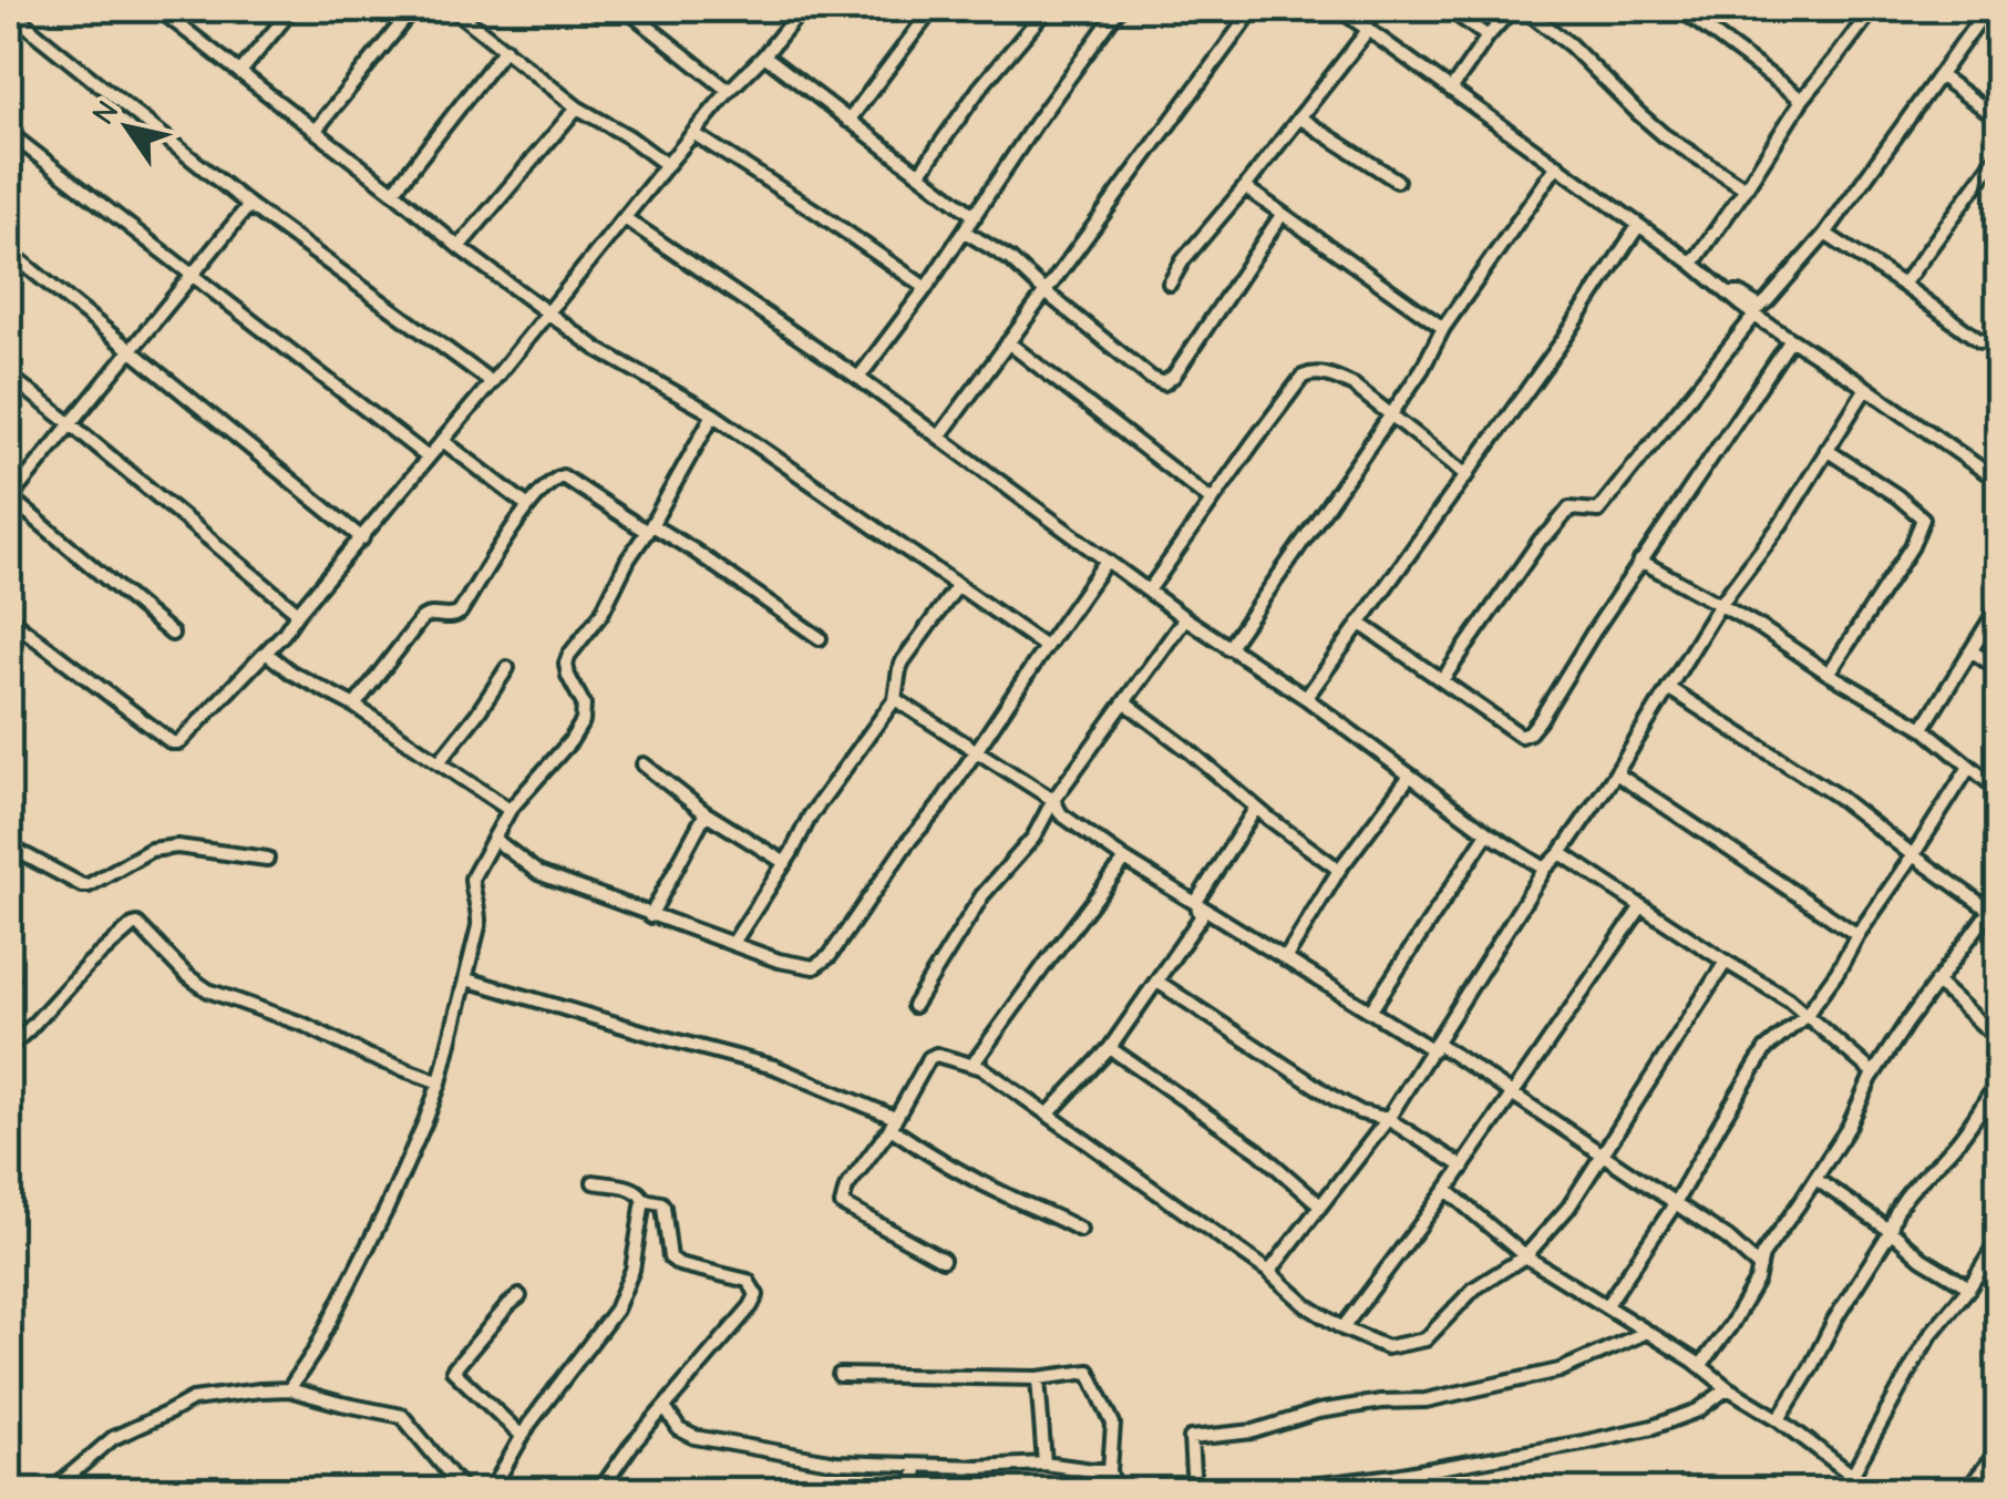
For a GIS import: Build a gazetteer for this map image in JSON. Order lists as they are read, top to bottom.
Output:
{
  "north": "top left"
}
